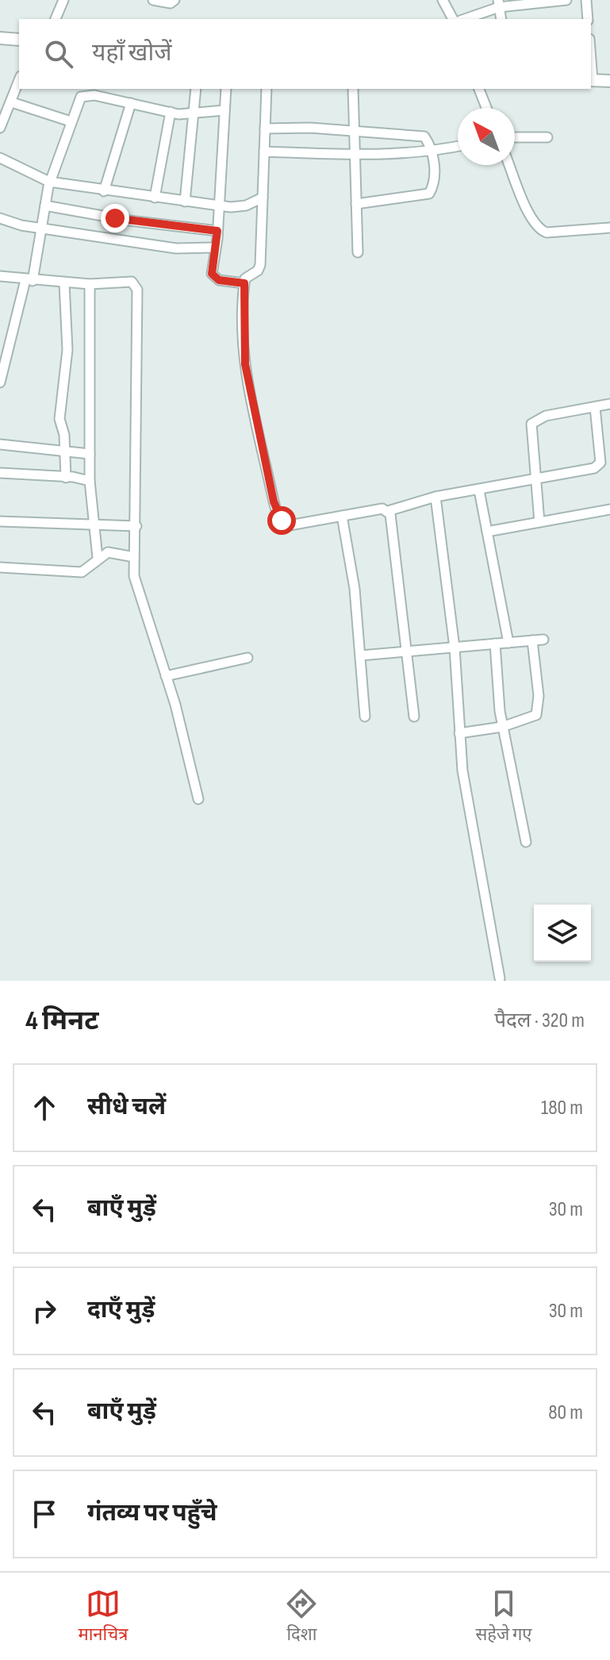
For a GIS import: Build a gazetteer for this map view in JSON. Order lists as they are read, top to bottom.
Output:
{
  "north": "top left",
  "page": {
    "search": "यहाँ खोजें",
    "heading": ["4 मिनट", "पैदल · 320 m"],
    "list": [
      ["सीधे चलें", "180 m"],
      ["बाएँ मुड़ें", "30 m"],
      ["दाएँ मुड़ें", "30 m"],
      ["बाएँ मुड़ें", "80 m"],
      "गंतव्य पर पहुँचे"
    ],
    "nav": ["मानचित्र", "दिशा", "सहेजे गए"]
  }
}
